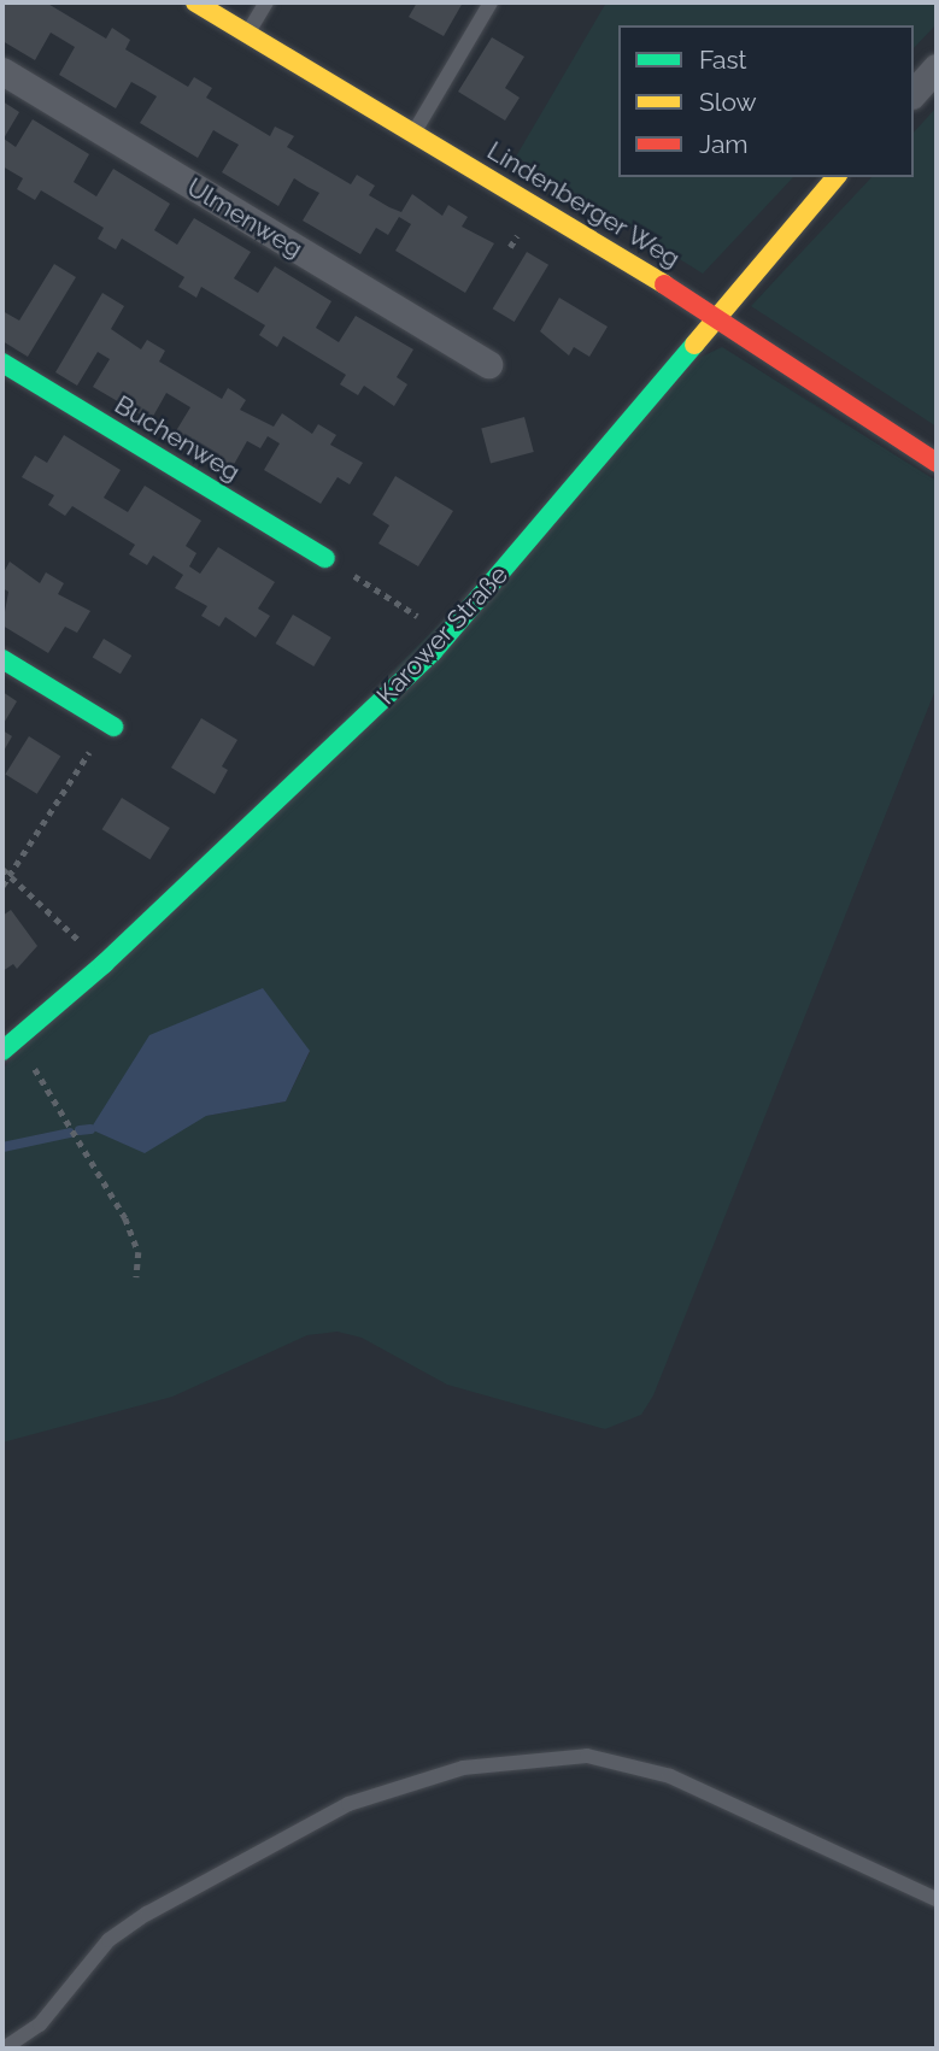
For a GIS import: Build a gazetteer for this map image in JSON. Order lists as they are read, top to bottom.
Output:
{
  "streets": {
    "street": [
      "Lindenberger Weg",
      "Ulmenweg",
      "Buchenweg",
      "Karower Straße"
    ]
  },
  "crossings": [
    ["Lindenberger Weg", "Karower Straße"]
  ],
  "legend": ["Fast", "Slow", "Jam"]
}
